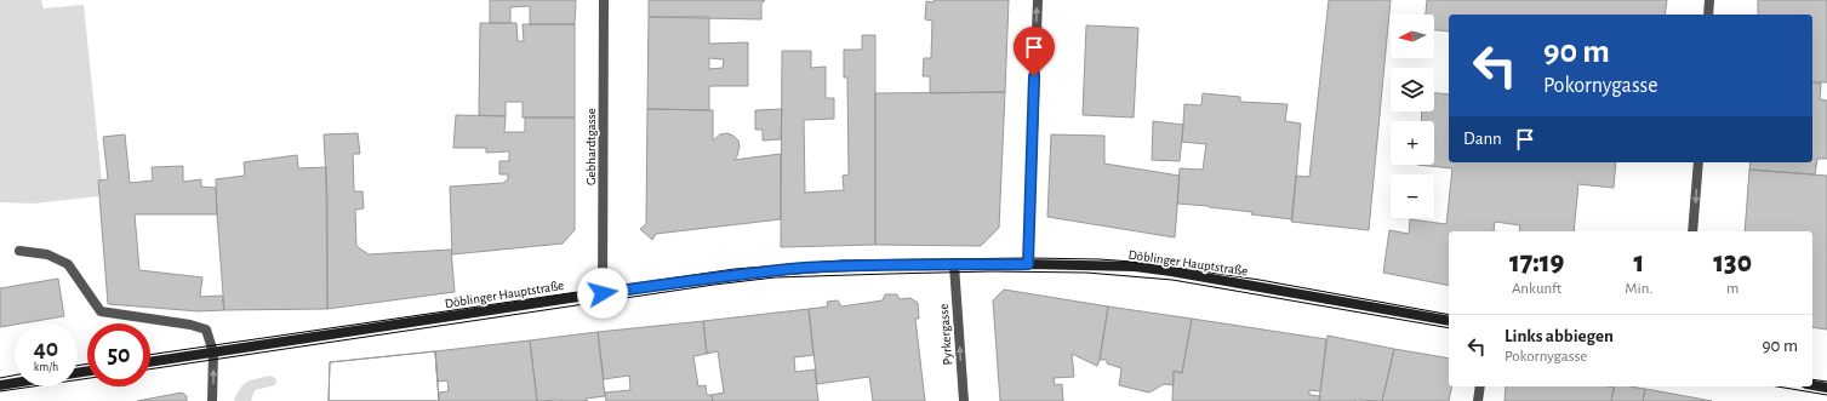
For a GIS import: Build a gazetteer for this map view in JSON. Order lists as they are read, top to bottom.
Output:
{
  "streets": {
    "main road": ["Döblinger Hauptstraße"],
    "street": ["Gebhardtgasse", "Pyrkergasse"]
  },
  "crossings": [
    ["Gebhardtgasse", "Döblinger Hauptstraße"],
    ["Döblinger Hauptstraße", "Pyrkergasse"]
  ],
  "one_way": ["Pyrkergasse"],
  "north": "left",
  "page": {
    "map_buttons": ["+", "−"],
    "turn": ["90 m", "Pokornygasse"],
    "then": "Dann",
    "eta": [
      "17:19",
      "Ankunft",
      "1",
      "Min.",
      "130",
      "m"
    ],
    "list": [
      {
        "name": "Links abbiegen",
        "note": "Pokornygasse",
        "value": "90 m"
      }
    ],
    "speed": "40 km/h",
    "limit": "50"
  }
}
